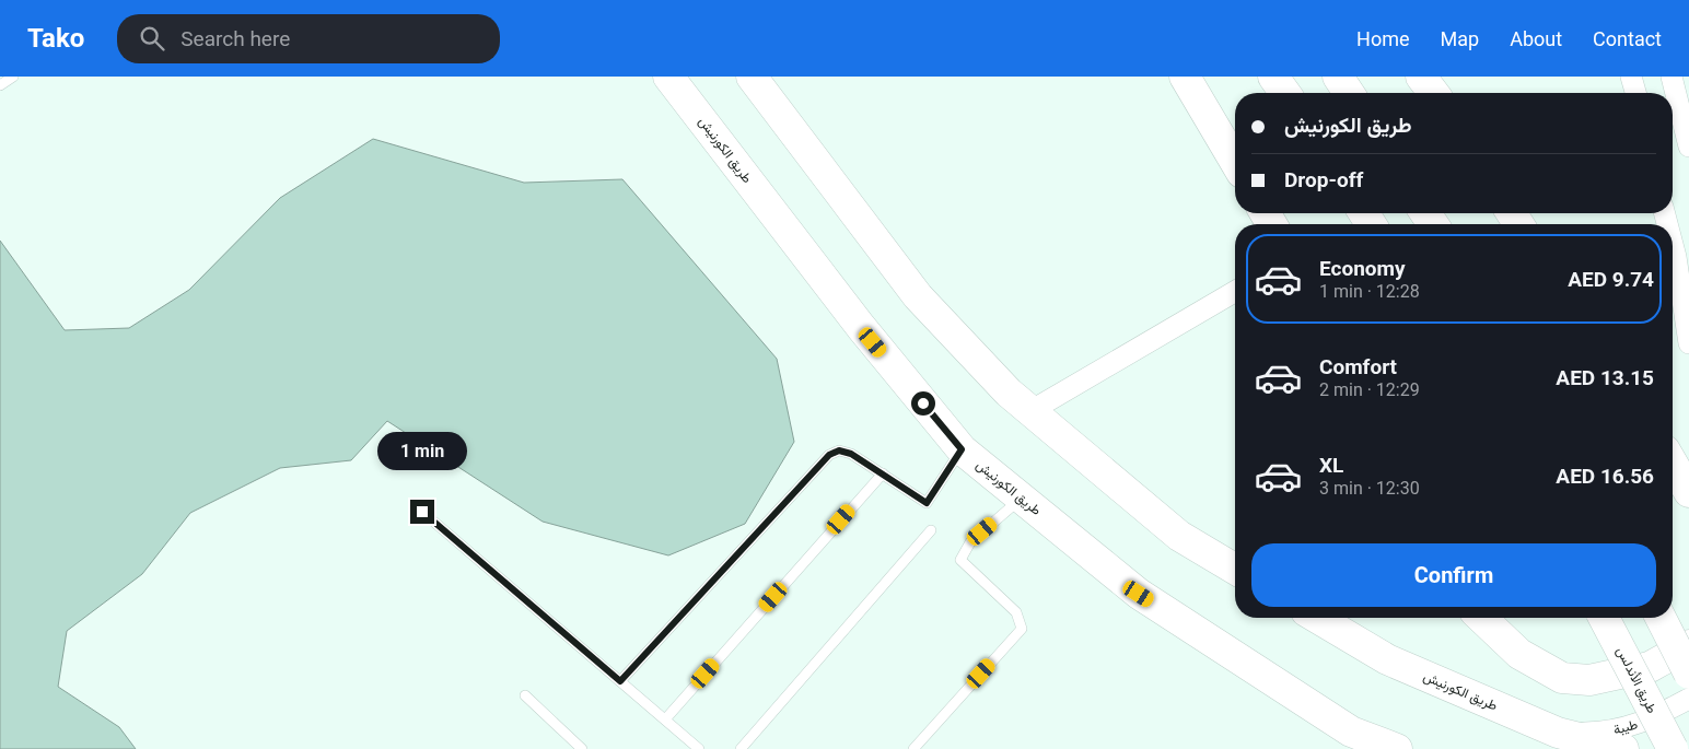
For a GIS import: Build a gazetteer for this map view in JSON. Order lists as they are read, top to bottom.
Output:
{
  "streets": {
    "main road": ["طريق الكورنيش", "طريق الأندلس"],
    "street": ["طيبة"]
  },
  "crossings": [
    ["طريق الكورنيش", "طيبة"]
  ],
  "page": {
    "header": "Tako",
    "search": "Search here",
    "nav": [
      "Home",
      "Map",
      "About",
      "Contact"
    ],
    "banner": ["طريق الكورنيش", "Drop-off"],
    "list": [
      {
        "name": "Economy",
        "note": "1 min · 12:28",
        "value": "AED 9.74"
      },
      {
        "name": "Comfort",
        "note": "2 min · 12:29",
        "value": "AED 13.15"
      },
      {
        "name": "XL",
        "note": "3 min · 12:30",
        "value": "AED 16.56"
      }
    ],
    "bubble": "1 min",
    "buttons": "Confirm"
  }
}
